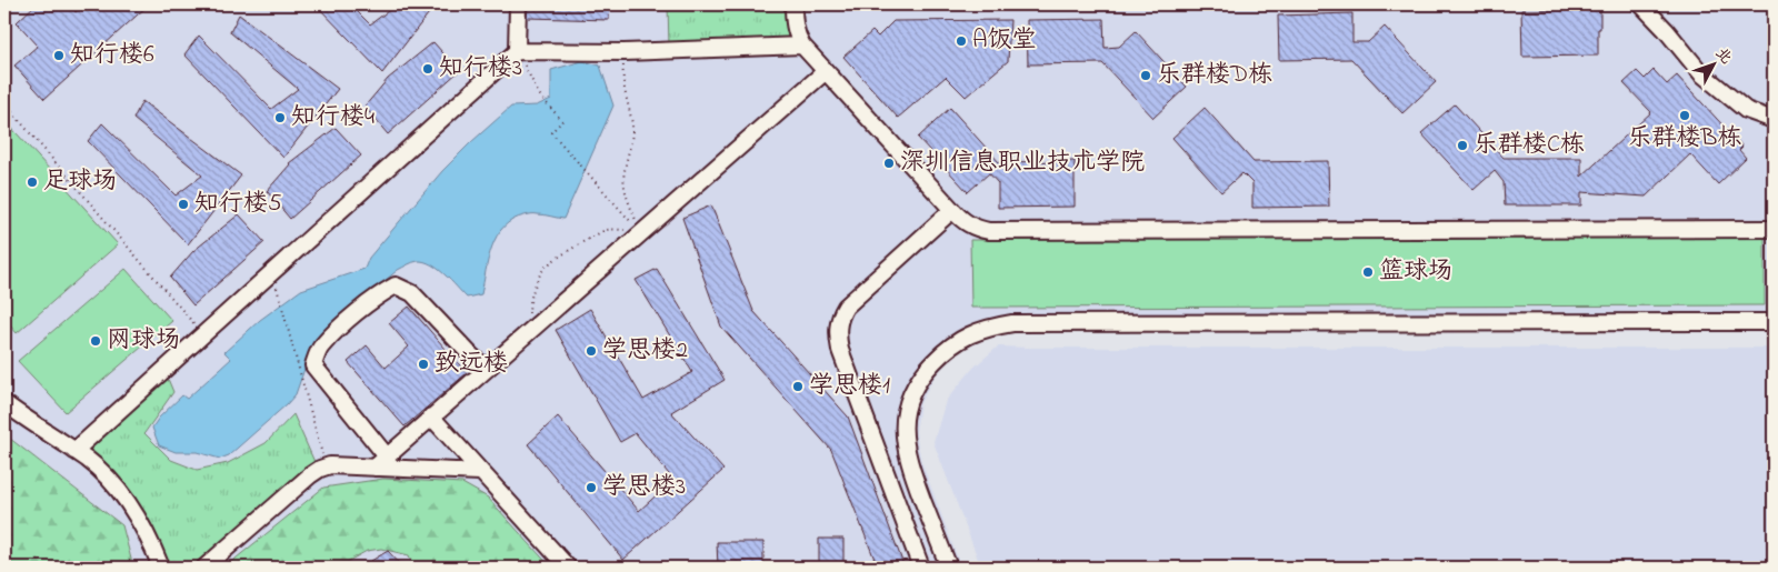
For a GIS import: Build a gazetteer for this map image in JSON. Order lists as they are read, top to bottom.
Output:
{
  "places": [
    "A饭堂",
    "知行楼6",
    "知行楼3",
    "乐群楼D栋",
    "乐群楼B栋",
    "知行楼4",
    "乐群楼C栋",
    "深圳信息职业技术学院",
    "足球场",
    "知行楼5",
    "篮球场",
    "网球场",
    "学思楼2",
    "致远楼",
    "学思楼1",
    "学思楼3"
  ],
  "north": "top right"
}
